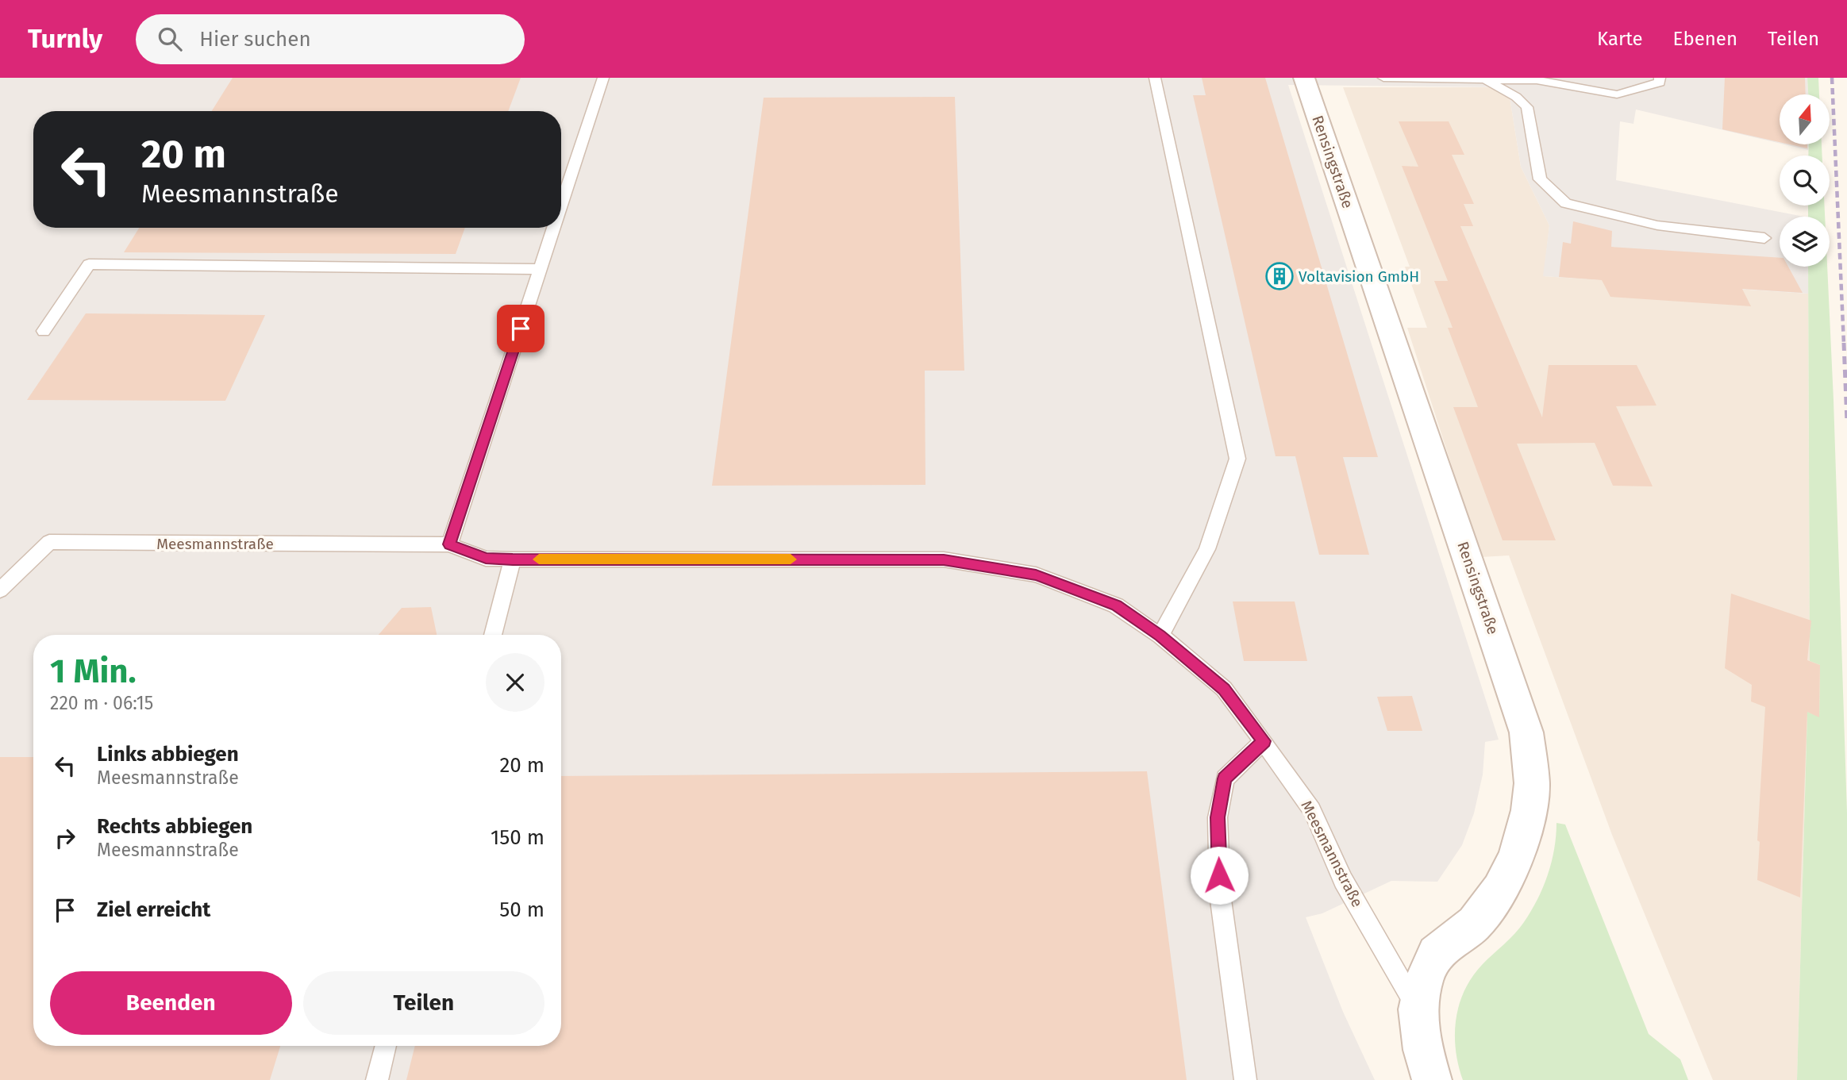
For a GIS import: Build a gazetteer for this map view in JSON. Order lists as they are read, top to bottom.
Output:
{
  "streets": {
    "street": ["Rensingstraße"],
    "lane": ["Meesmannstraße"]
  },
  "crossings": [
    ["Rensingstraße", "Meesmannstraße"]
  ],
  "places": {
    "building": ["Voltavision GmbH"]
  },
  "north": "top",
  "page": {
    "header": "Turnly",
    "search": "Hier suchen",
    "nav": ["Karte", "Ebenen", "Teilen"],
    "turn": ["20 m", "Meesmannstraße"],
    "heading": ["1 Min.", "220 m · 06:15"],
    "list": [
      {
        "name": "Links abbiegen",
        "note": "Meesmannstraße",
        "value": "20 m"
      },
      {
        "name": "Rechts abbiegen",
        "note": "Meesmannstraße",
        "value": "150 m"
      },
      {
        "name": "Ziel erreicht",
        "value": "50 m"
      }
    ],
    "buttons": ["Beenden", "Teilen"]
  }
}
